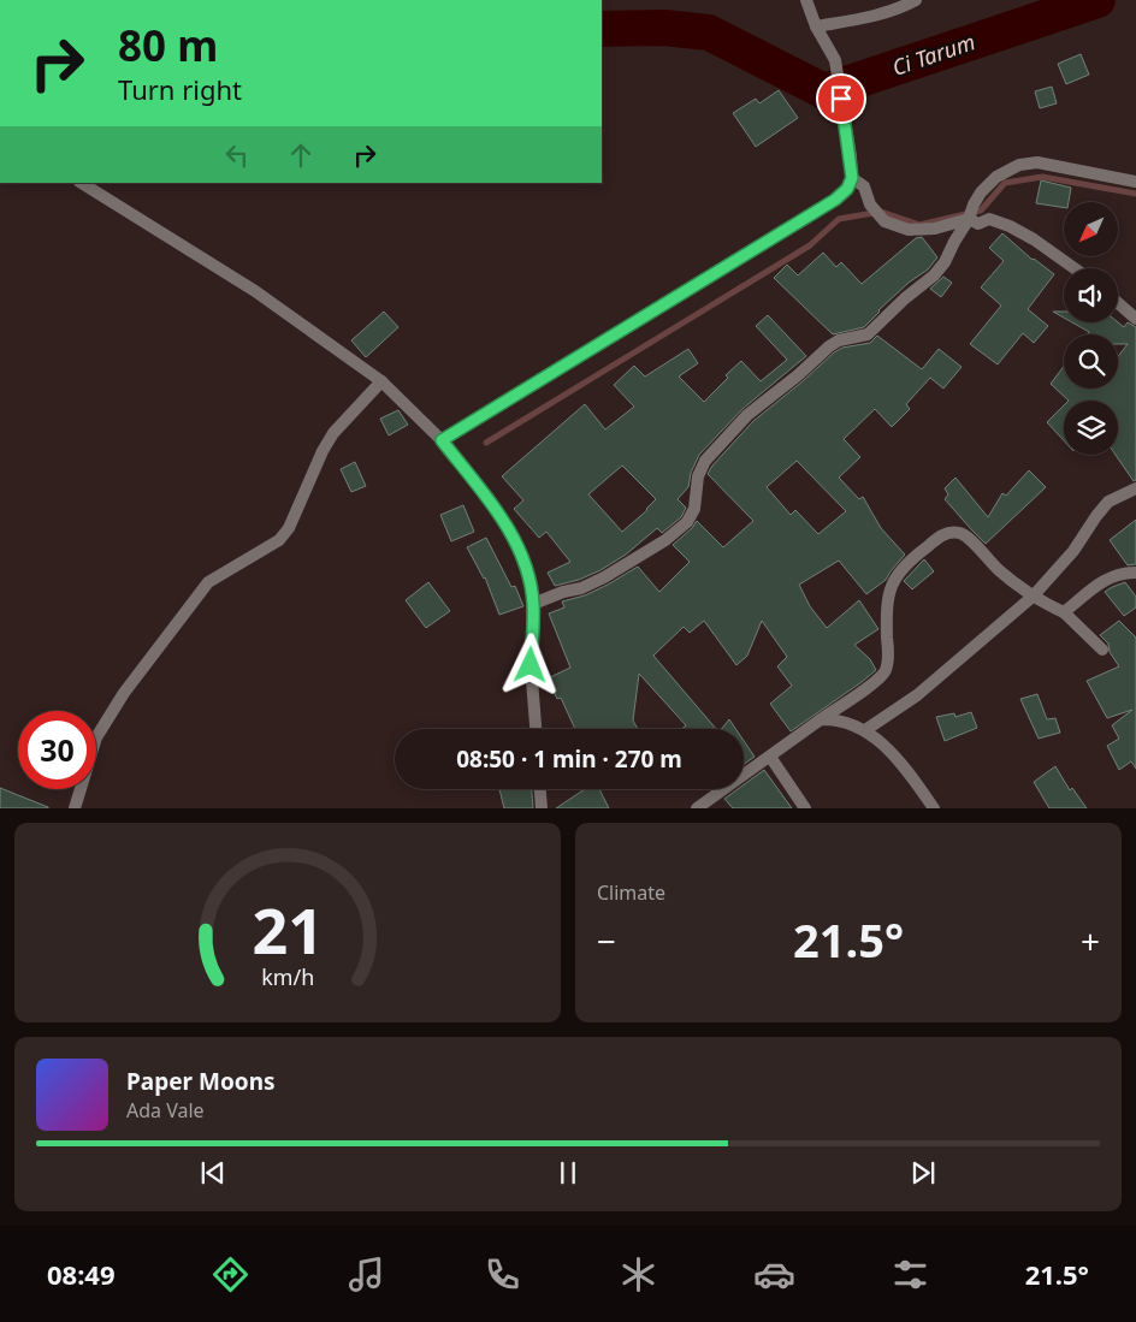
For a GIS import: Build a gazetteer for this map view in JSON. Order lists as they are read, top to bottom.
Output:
{
  "water": ["Ci Tarum"],
  "north": "bottom left",
  "page": {
    "turn": ["80 m", "Turn right"],
    "limit": "30",
    "trip": "08:50 · 1 min · 270 m",
    "tile": "Climate",
    "heat": ["−", "21.5°", "+"],
    "song": ["Paper Moons", "Ada Vale"],
    "tabs": ["08:49", "21.5°"],
    "gauge": ["21", "km/h"]
  }
}
